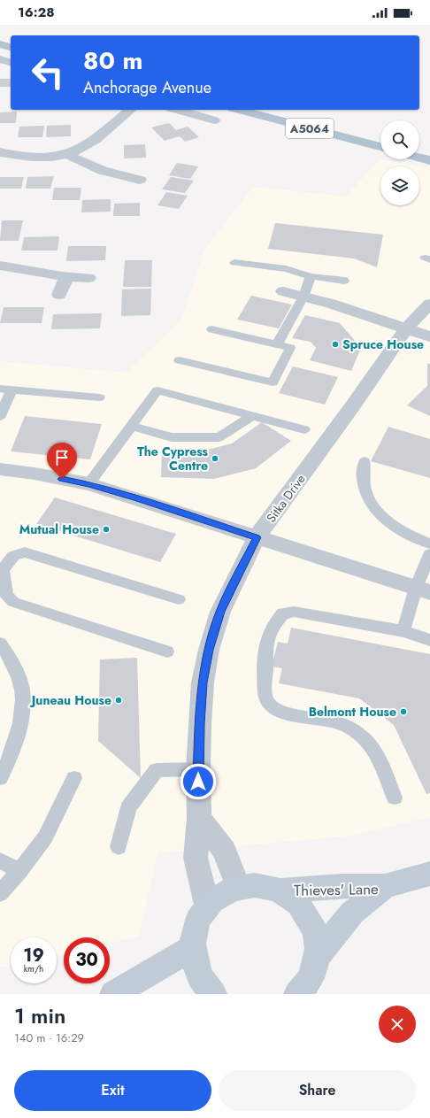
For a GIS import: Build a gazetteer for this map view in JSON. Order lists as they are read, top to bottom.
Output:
{
  "streets": {
    "main road": ["A5064", "Thieves' Lane"],
    "street": ["Sitka Drive"]
  },
  "places": [
    "Spruce House",
    "The Cypress Centre",
    "Mutual House",
    "Juneau House",
    "Belmont House"
  ],
  "page": {
    "status": "16:28",
    "turn": ["80 m", "Anchorage Avenue"],
    "speed": "19 km/h",
    "limit": "30",
    "heading": ["1 min", "140 m · 16:29"],
    "buttons": ["Exit", "Share"]
  }
}
